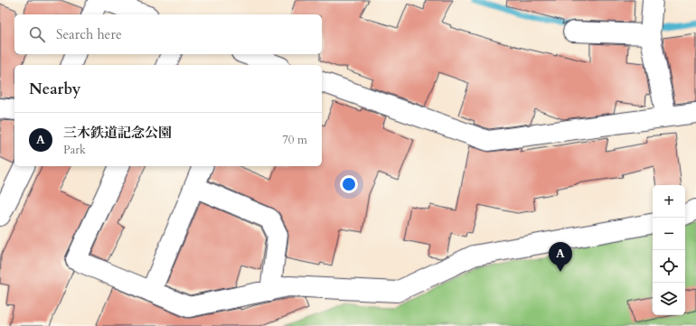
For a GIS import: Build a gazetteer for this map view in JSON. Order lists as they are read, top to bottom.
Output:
{
  "page": {
    "search": "Search here",
    "heading": "Nearby",
    "list": [
      {
        "mark": "A",
        "name": "三木鉄道記念公園",
        "note": "Park",
        "value": "70 m"
      }
    ],
    "map_buttons": ["+", "−"],
    "pins": "A"
  }
}
